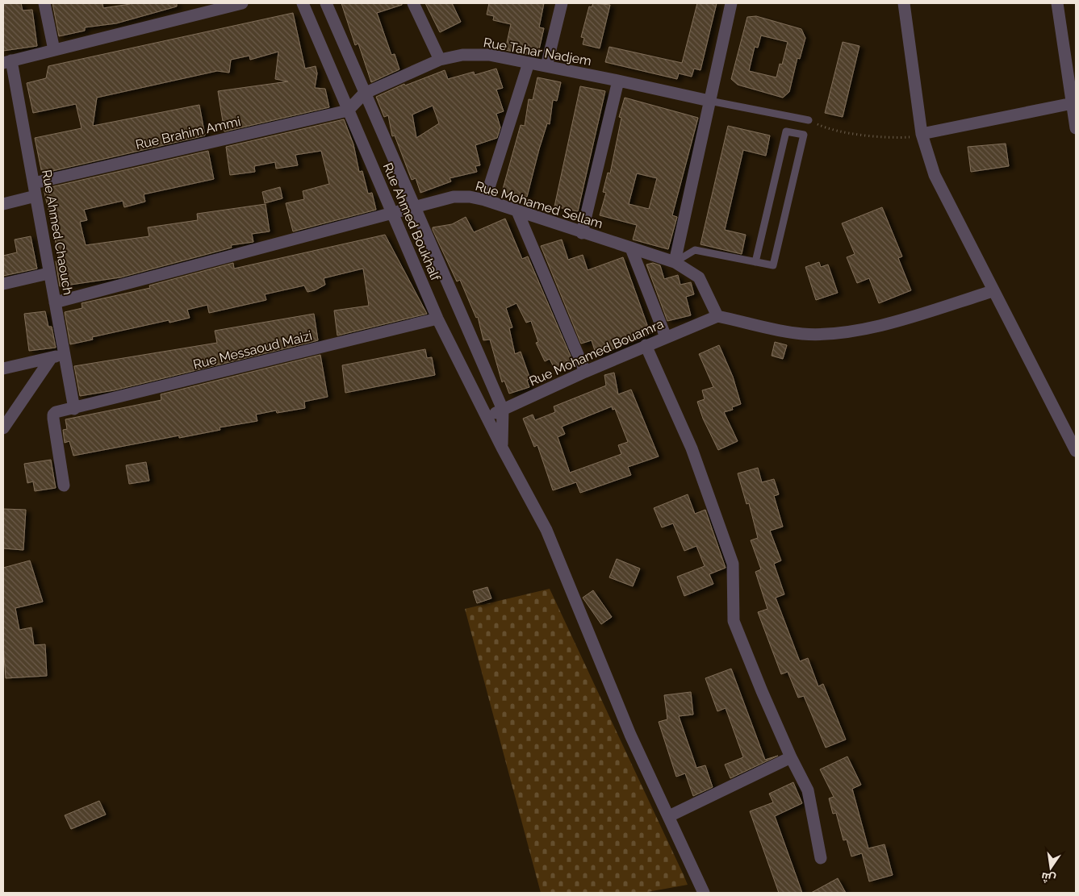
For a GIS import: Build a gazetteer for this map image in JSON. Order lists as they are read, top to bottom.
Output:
{
  "streets": {
    "street": [
      "Rue Tahar Nadjem",
      "Rue Brahim Ammi",
      "Rue Mohamed Sellam",
      "Rue Ahmed Boukhalf",
      "Rue Ahmed Chaouch",
      "Rue Messaoud Maizi",
      "Rue Mohamed Bouamra"
    ]
  },
  "crossings": [
    ["Rue Tahar Nadjem", "Rue Brahim Ammi"],
    ["Rue Tahar Nadjem", "Rue Ahmed Boukhalf"],
    ["Rue Brahim Ammi", "Rue Ahmed Boukhalf"],
    ["Rue Brahim Ammi", "Rue Ahmed Chaouch"],
    ["Rue Mohamed Sellam", "Rue Ahmed Boukhalf"],
    ["Rue Mohamed Sellam", "Rue Ahmed Chaouch"],
    ["Rue Mohamed Sellam", "Rue Mohamed Bouamra"],
    ["Rue Ahmed Boukhalf", "Rue Messaoud Maizi"],
    ["Rue Ahmed Boukhalf", "Rue Mohamed Bouamra"],
    ["Rue Ahmed Chaouch", "Rue Messaoud Maizi"]
  ],
  "north": "bottom"
}
